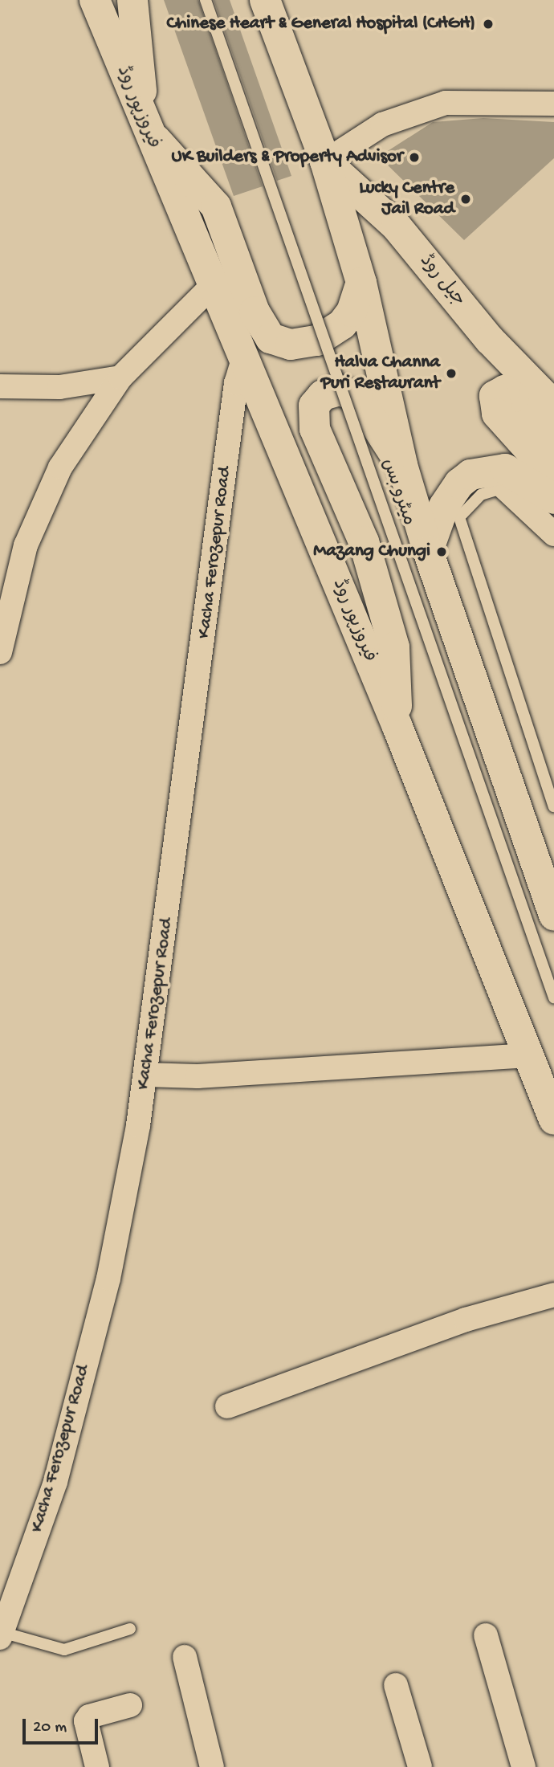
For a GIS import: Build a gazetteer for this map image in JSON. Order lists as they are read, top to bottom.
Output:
{
  "streets": {
    "main road": ["فیروزپور روڈ", "جیل روڈ"],
    "street": ["Kacha Ferozepur Road"],
    "lane": ["میٹرو بس"]
  },
  "crossings": [
    ["فیروزپور روڈ", "Kacha Ferozepur Road"]
  ],
  "places": [
    "Chinese Heart & General Hospital (CHGH)",
    "UK Builders & Property Advisor",
    "Lucky Centre Jail Road",
    "Halva Channa Puri Restaurant",
    "Mazang Chungi"
  ],
  "scale_bar": "20 m"
}
